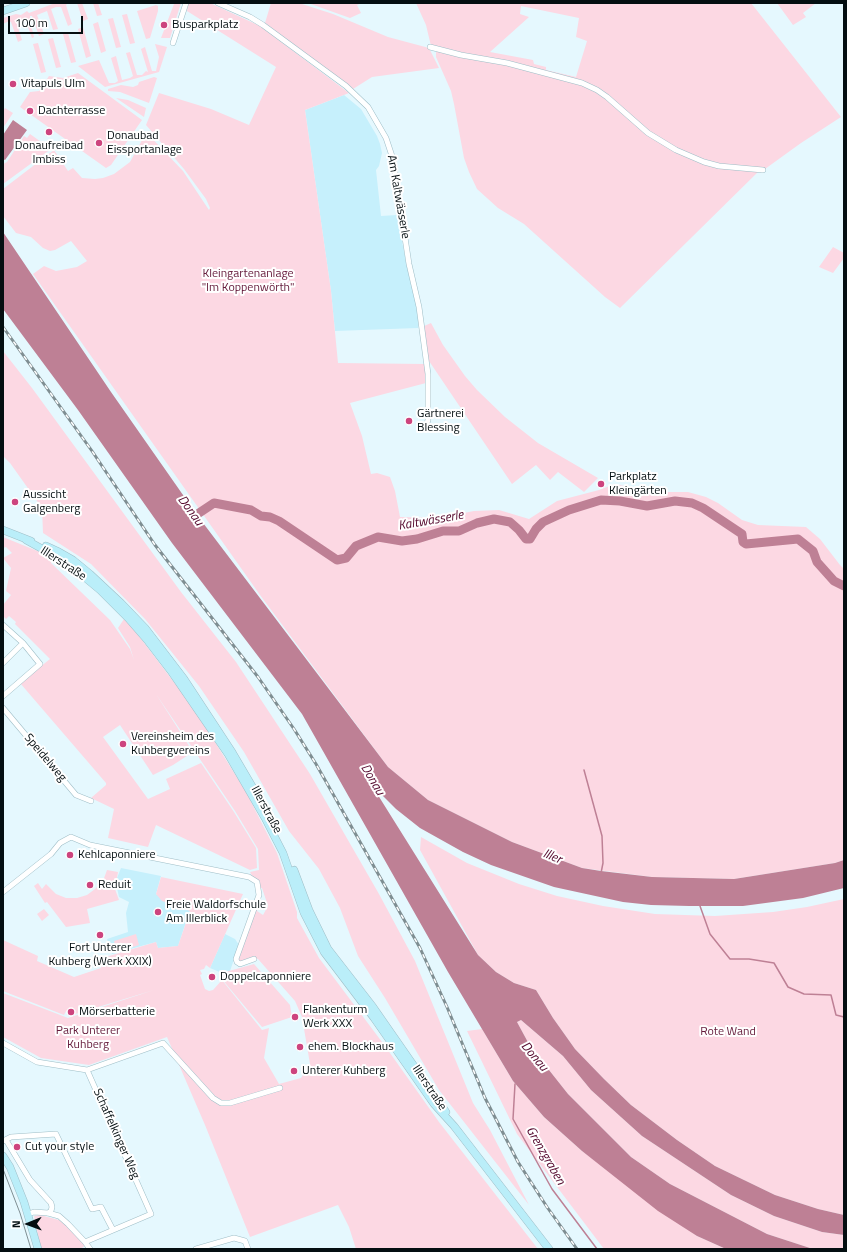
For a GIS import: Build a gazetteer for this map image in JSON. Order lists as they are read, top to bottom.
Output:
{
  "streets": {
    "main road": ["Illerstraße"],
    "street": ["Am Kaltwässerle", "Speidelweg", "Schaffelkinger Weg"]
  },
  "water": [
    "Donau",
    "Kaltwässerle",
    "Iller",
    "Grenzgraben"
  ],
  "parks": ["Kleingartenanlage \"Im Koppenwörth\"", "Park Unterer Kuhberg", "Rote Wand"],
  "places": [
    "Busparkplatz",
    "Vitapuls Ulm",
    "Dachterrasse",
    "Donaufreibad Imbiss",
    "Donaubad Eissportanlage",
    "Gärtnerei Blessing",
    "Parkplatz Kleingärten",
    "Aussicht Galgenberg",
    "Vereinsheim des Kuhbergvereins",
    "Kehlcaponniere",
    "Reduit",
    "Freie Waldorfschule Am Illerblick",
    "Fort Unterer Kuhberg (Werk XXIX)",
    "Doppelcaponniere",
    "Mörserbatterie",
    "Flankenturm Werk XXX",
    "ehem. Blockhaus",
    "Unterer Kuhberg",
    "Cut your style"
  ],
  "scale_bar": "100 m",
  "north": "left"
}
